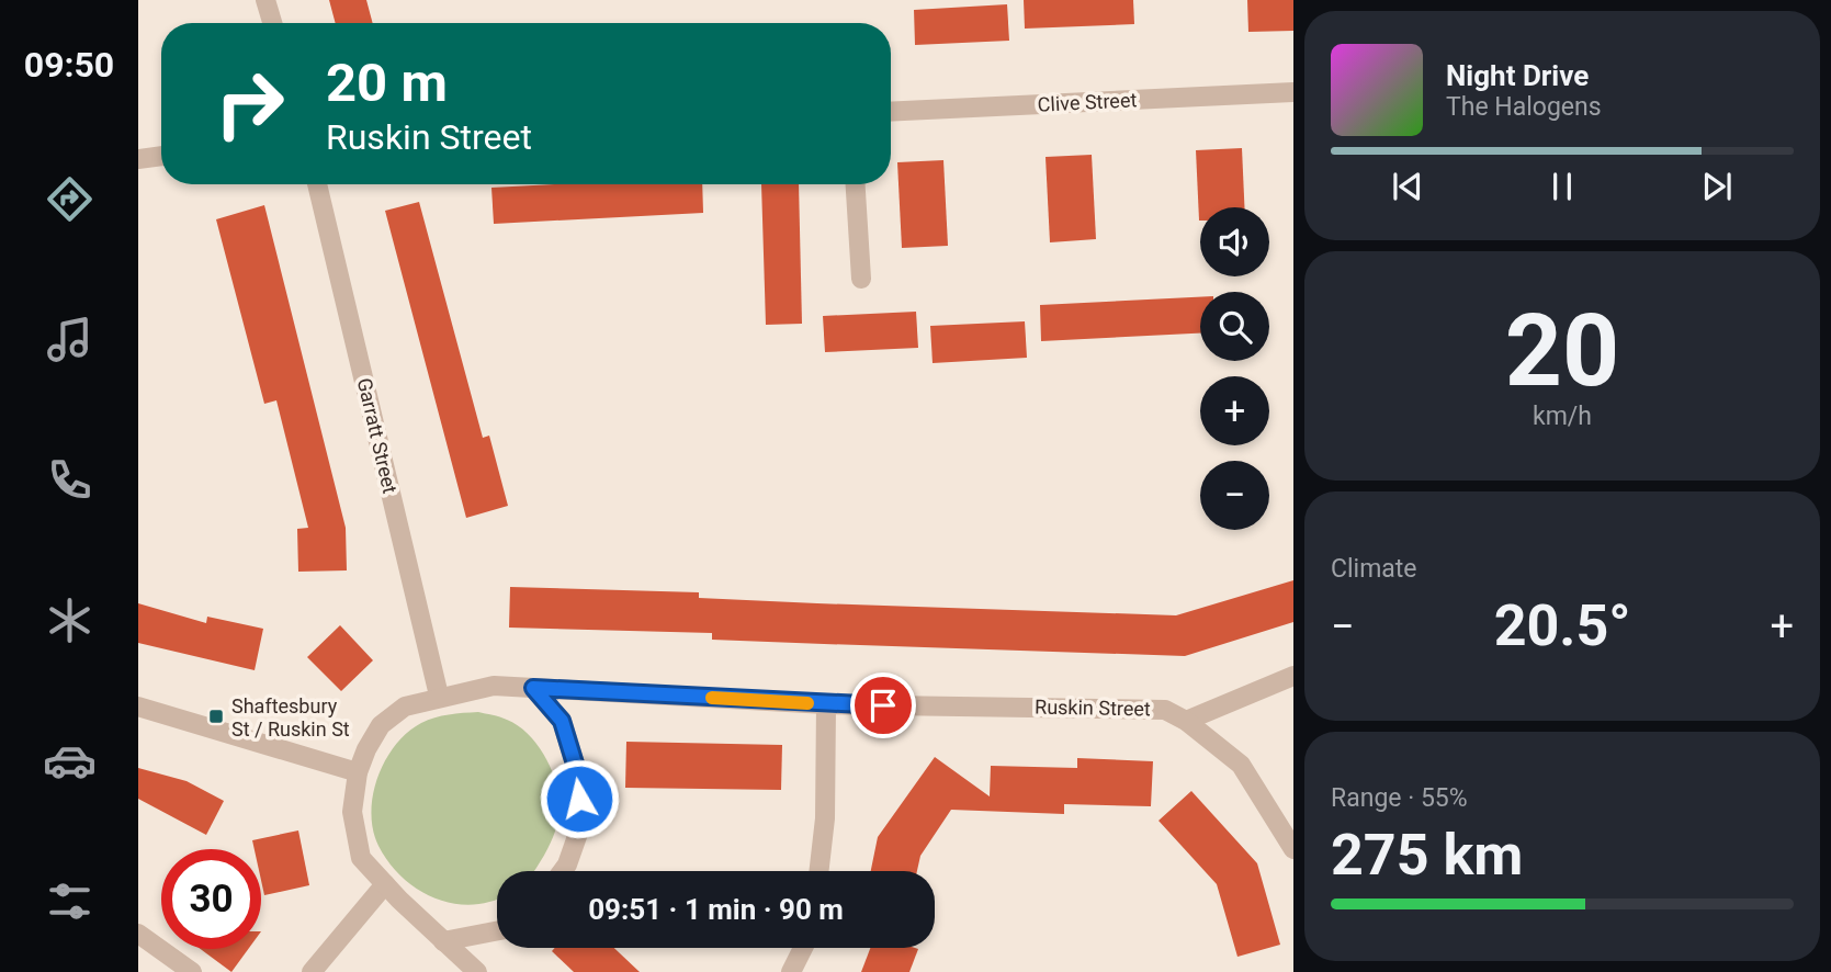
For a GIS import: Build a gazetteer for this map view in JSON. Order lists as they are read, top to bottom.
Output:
{
  "streets": {
    "street": ["Clive Street", "Garratt Street", "Ruskin Street"]
  },
  "crossings": [
    ["Garratt Street", "Ruskin Street"]
  ],
  "places": {
    "transit": ["Shaftesbury St / Ruskin St"]
  },
  "page": {
    "tabs": "09:50",
    "turn": ["20 m", "Ruskin Street"],
    "song": ["Night Drive", "The Halogens"],
    "map_buttons": ["+", "−"],
    "tile": [
      ["20", "km/h"],
      "Climate",
      ["Range · 55%", "275 km"]
    ],
    "heat": ["−", "20.5°", "+"],
    "limit": "30",
    "trip": "09:51 · 1 min · 90 m"
  }
}
